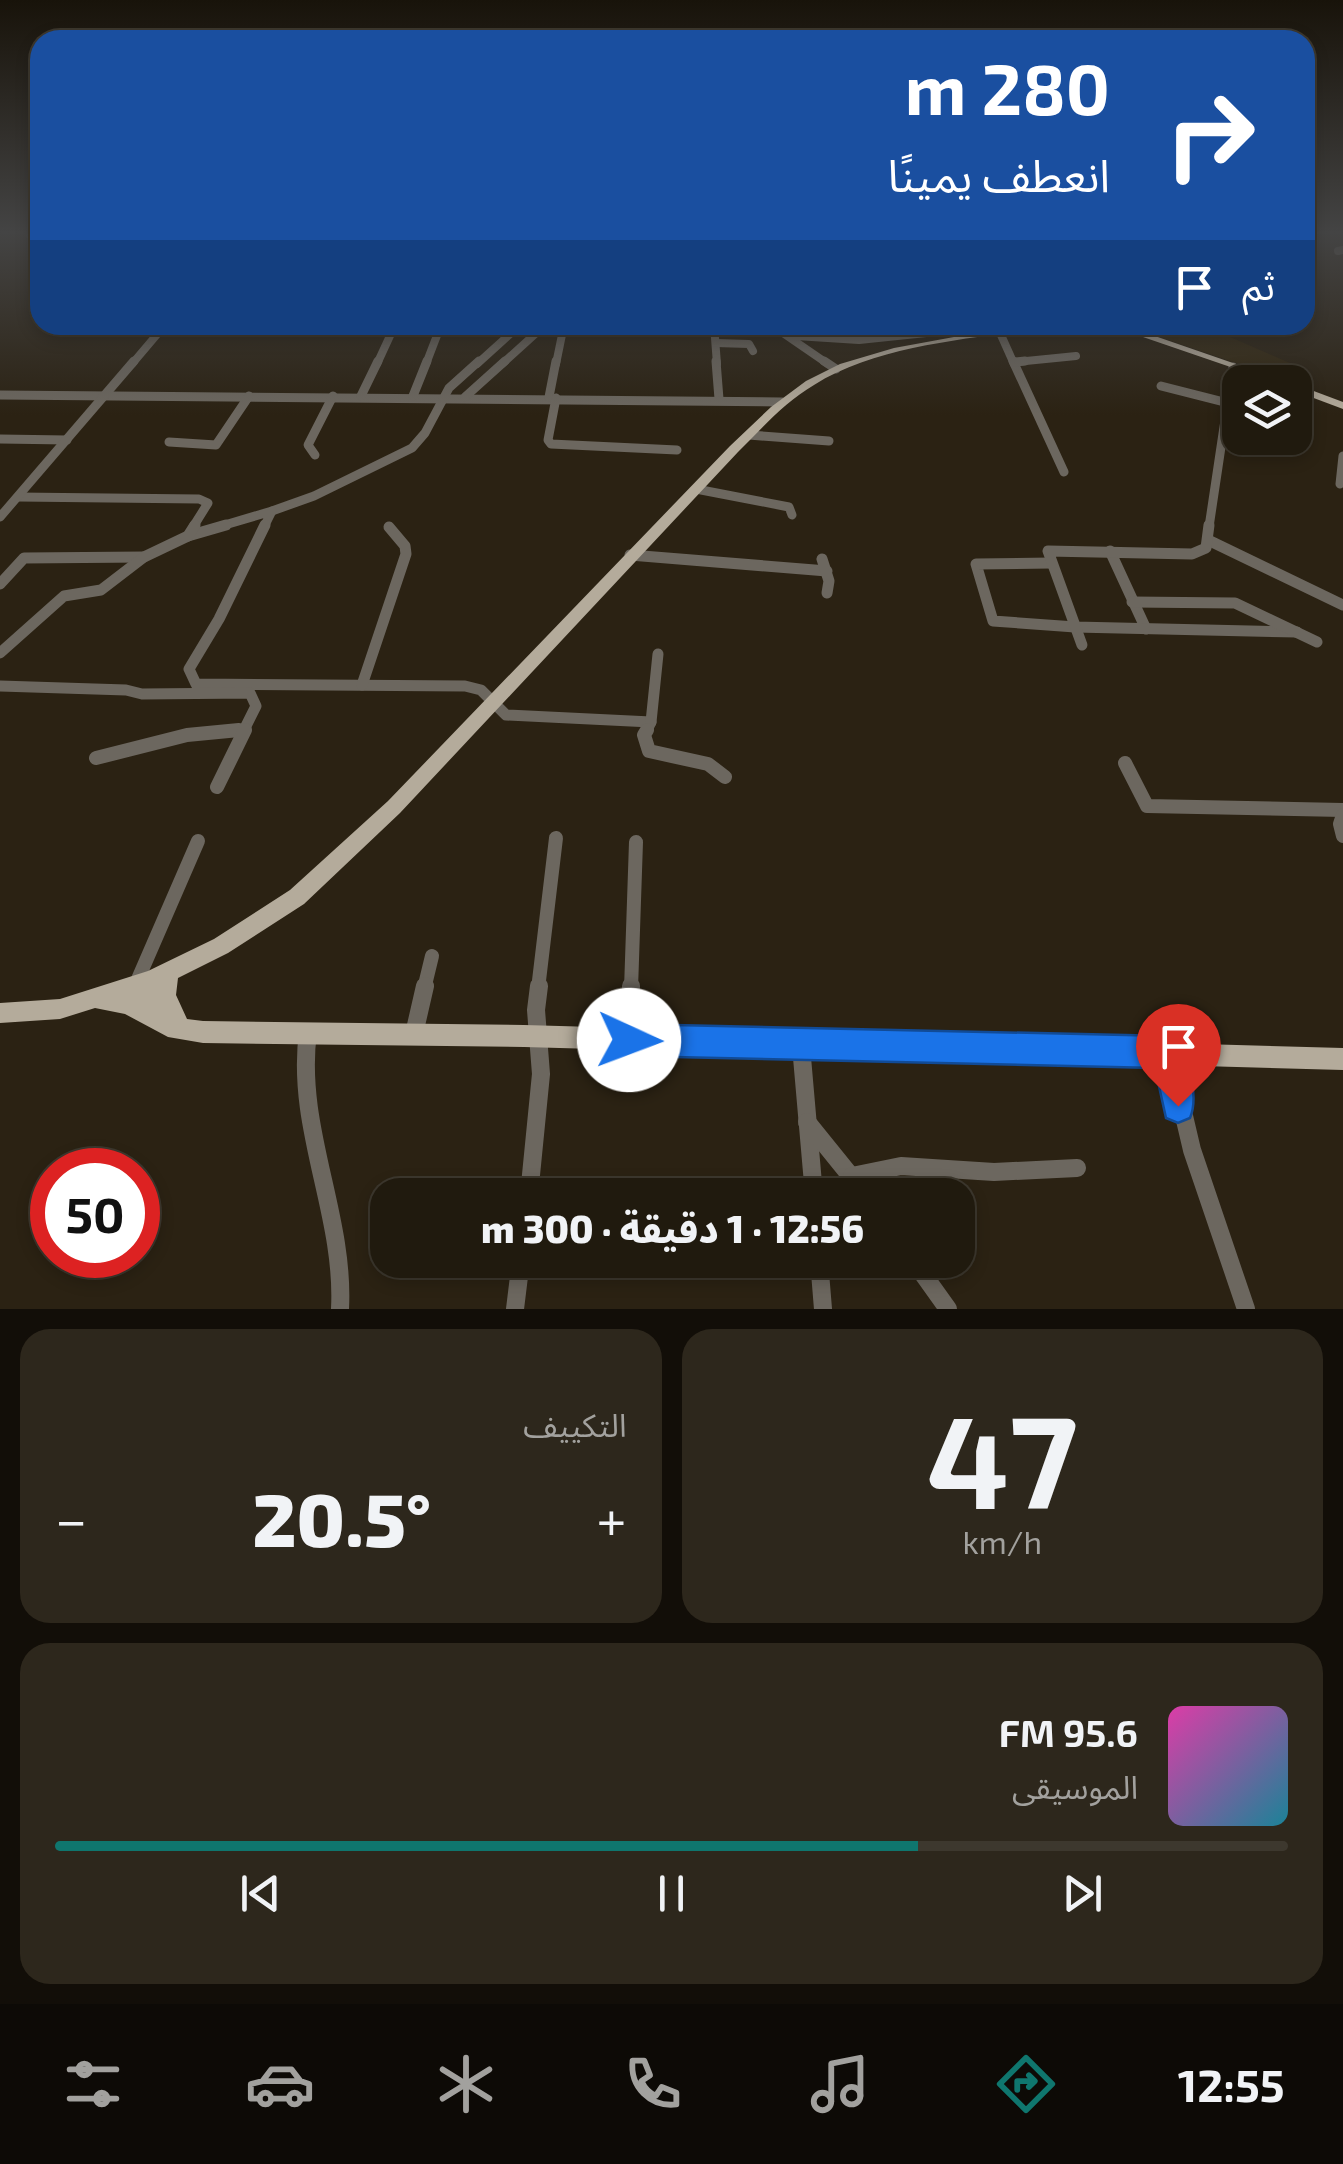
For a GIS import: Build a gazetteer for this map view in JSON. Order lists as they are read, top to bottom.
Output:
{
  "page": {
    "turn": ["280 m", "انعطف يمينًا"],
    "then": "ثم",
    "limit": "50",
    "trip": "12:56 · 1 دقيقة · 300 m",
    "tile": [
      ["47", "km/h"],
      "التكييف"
    ],
    "heat": ["−", "20.5°", "+"],
    "song": ["95.6 FM", "الموسيقى"],
    "tabs": "12:55"
  }
}
